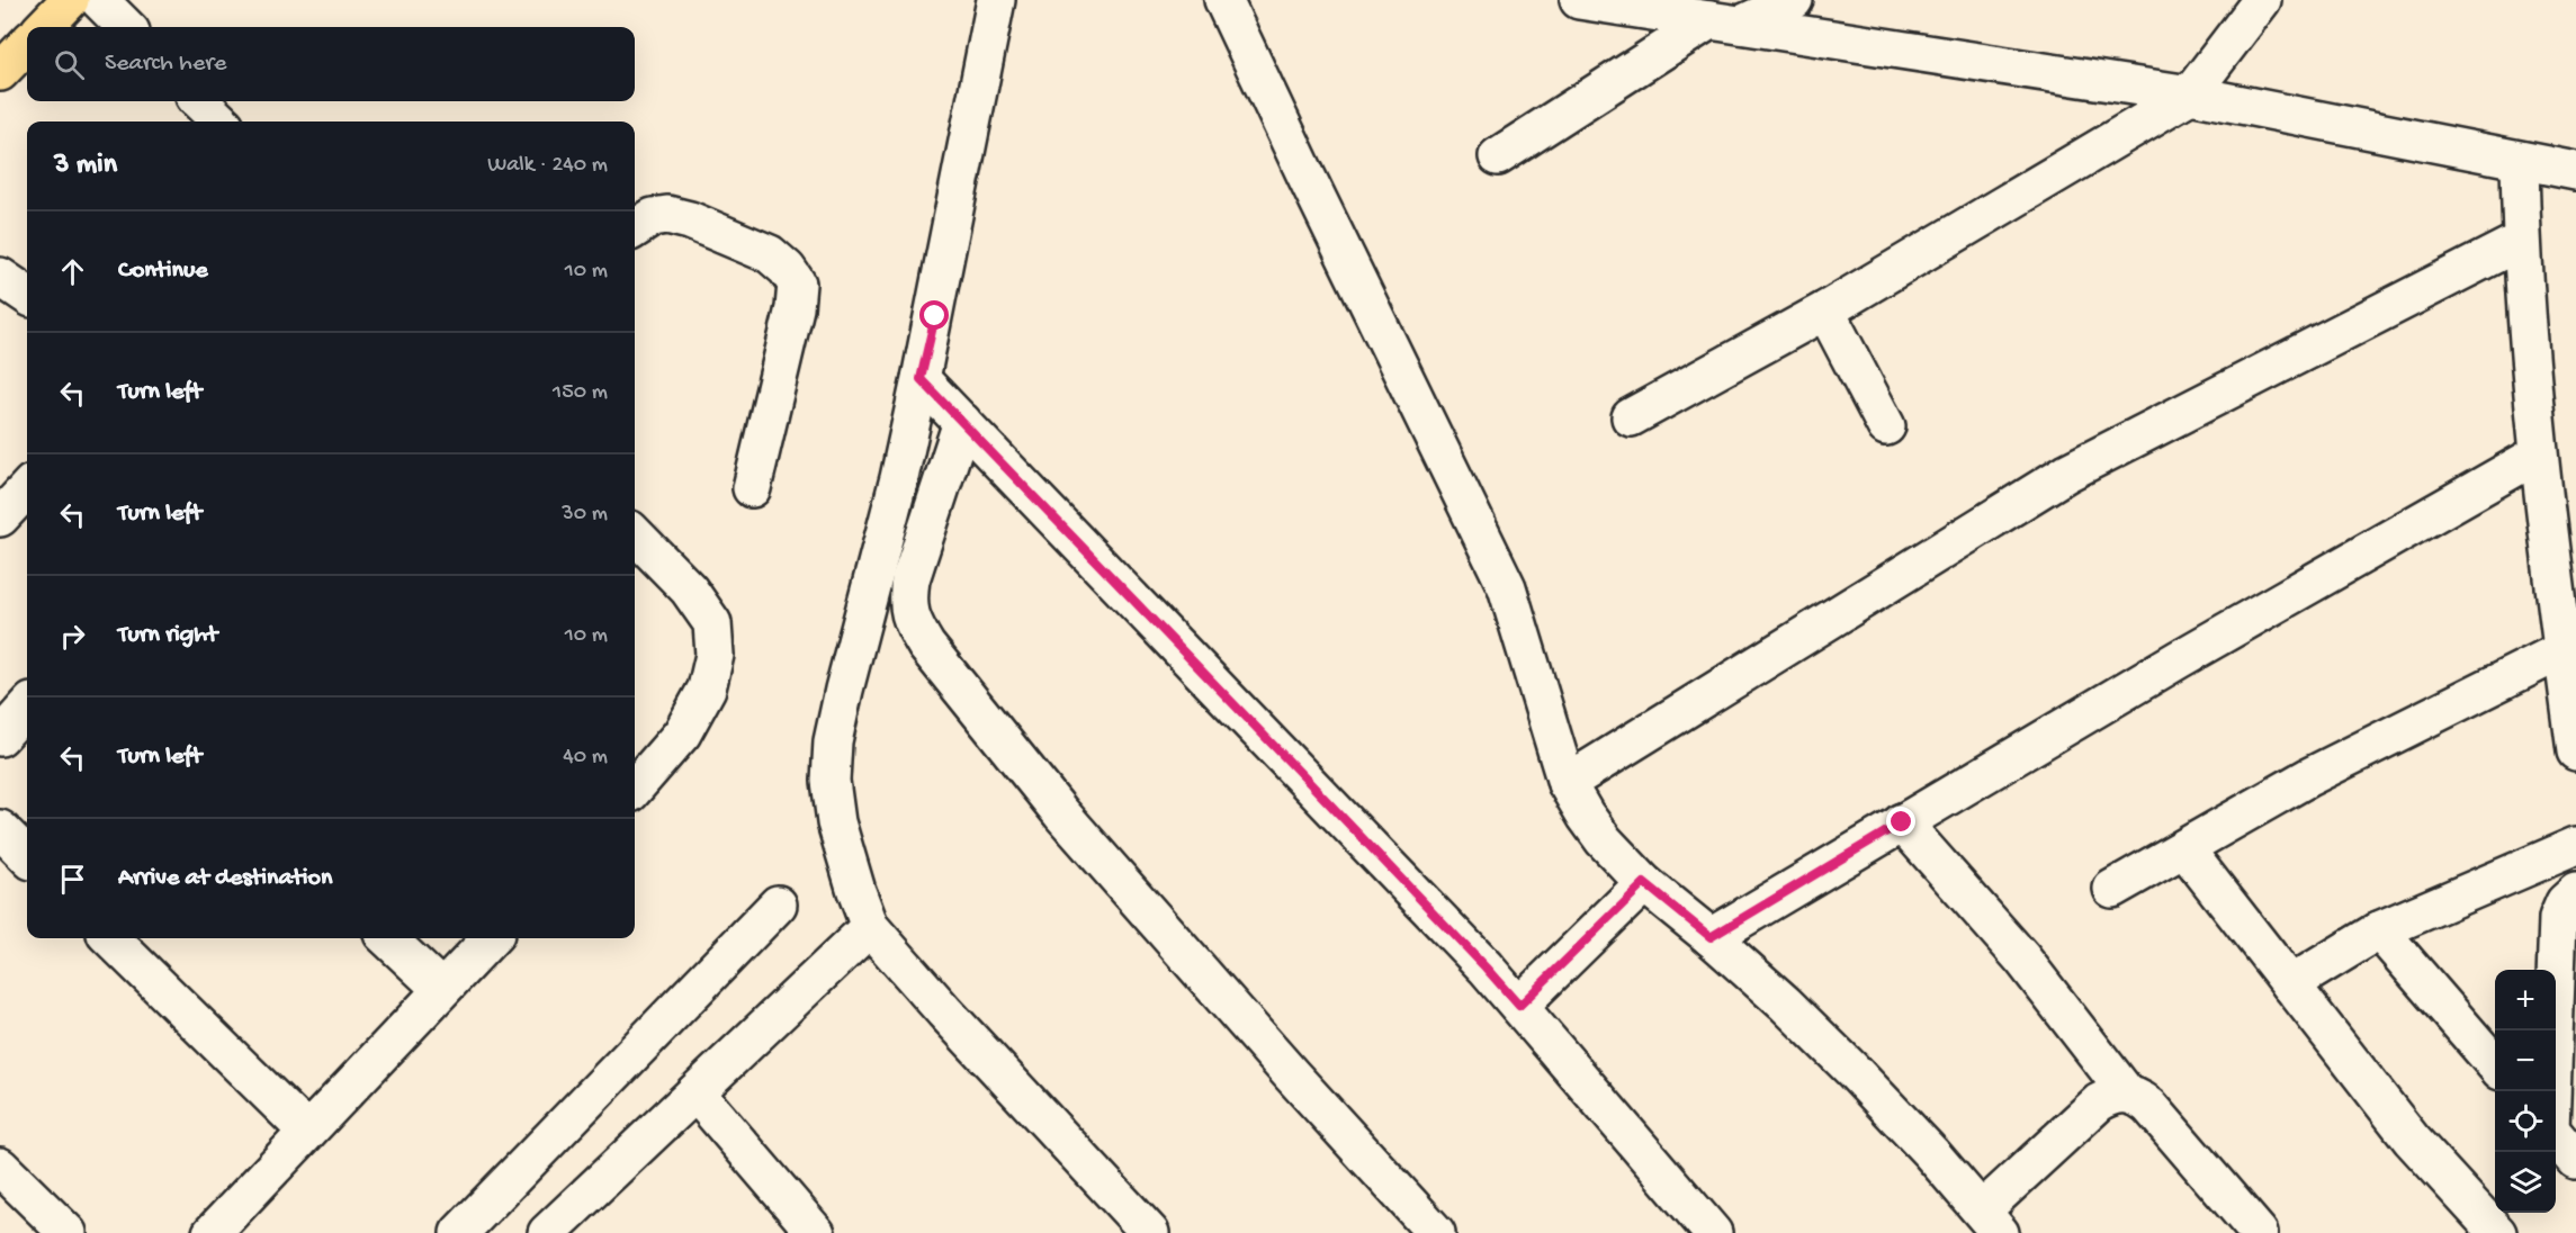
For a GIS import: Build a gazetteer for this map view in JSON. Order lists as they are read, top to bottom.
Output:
{
  "page": {
    "search": "Search here",
    "heading": ["3 min", "Walk · 240 m"],
    "list": [
      ["Continue", "10 m"],
      ["Turn left", "150 m"],
      ["Turn left", "30 m"],
      ["Turn right", "10 m"],
      ["Turn left", "40 m"],
      "Arrive at destination"
    ],
    "map_buttons": ["+", "−"]
  }
}
